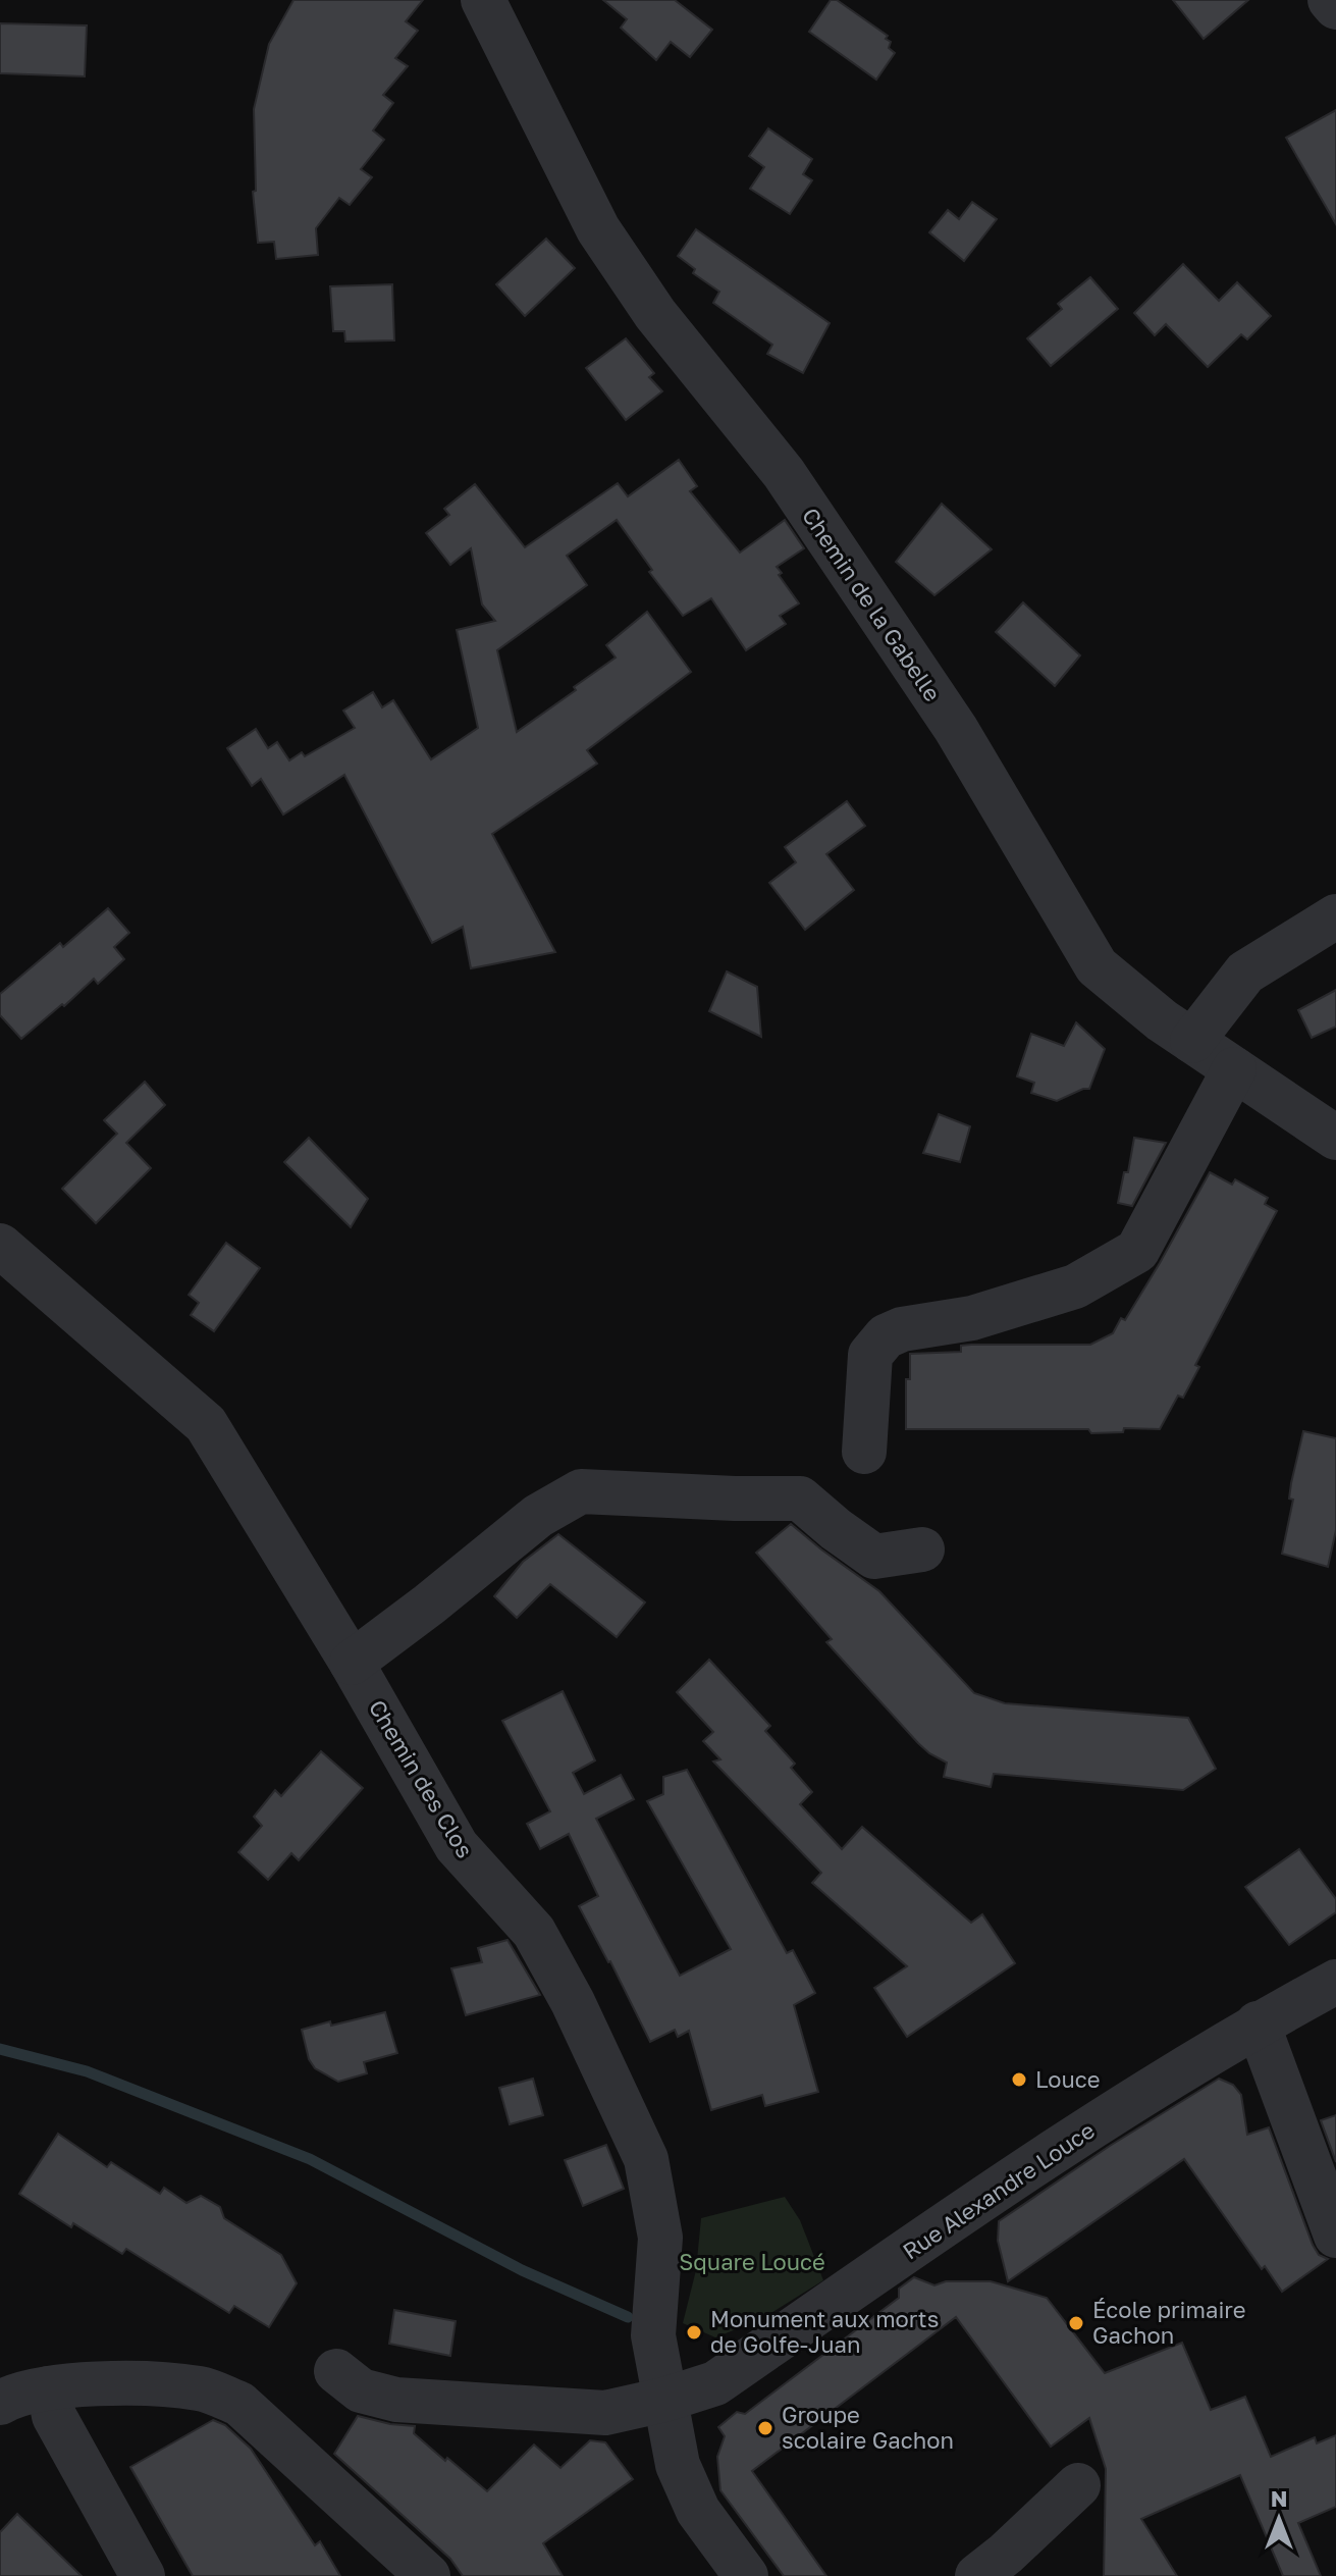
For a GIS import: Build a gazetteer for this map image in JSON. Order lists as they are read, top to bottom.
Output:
{
  "streets": {
    "street": ["Chemin de la Gabelle", "Chemin des Clos", "Rue Alexandre Louce"]
  },
  "crossings": [
    ["Chemin des Clos", "Rue Alexandre Louce"]
  ],
  "parks": ["Square Loucé"],
  "places": [
    "Louce",
    "École primaire Gachon",
    "Monument aux morts de Golfe-Juan",
    "Groupe scolaire Gachon"
  ],
  "north": "top"
}
